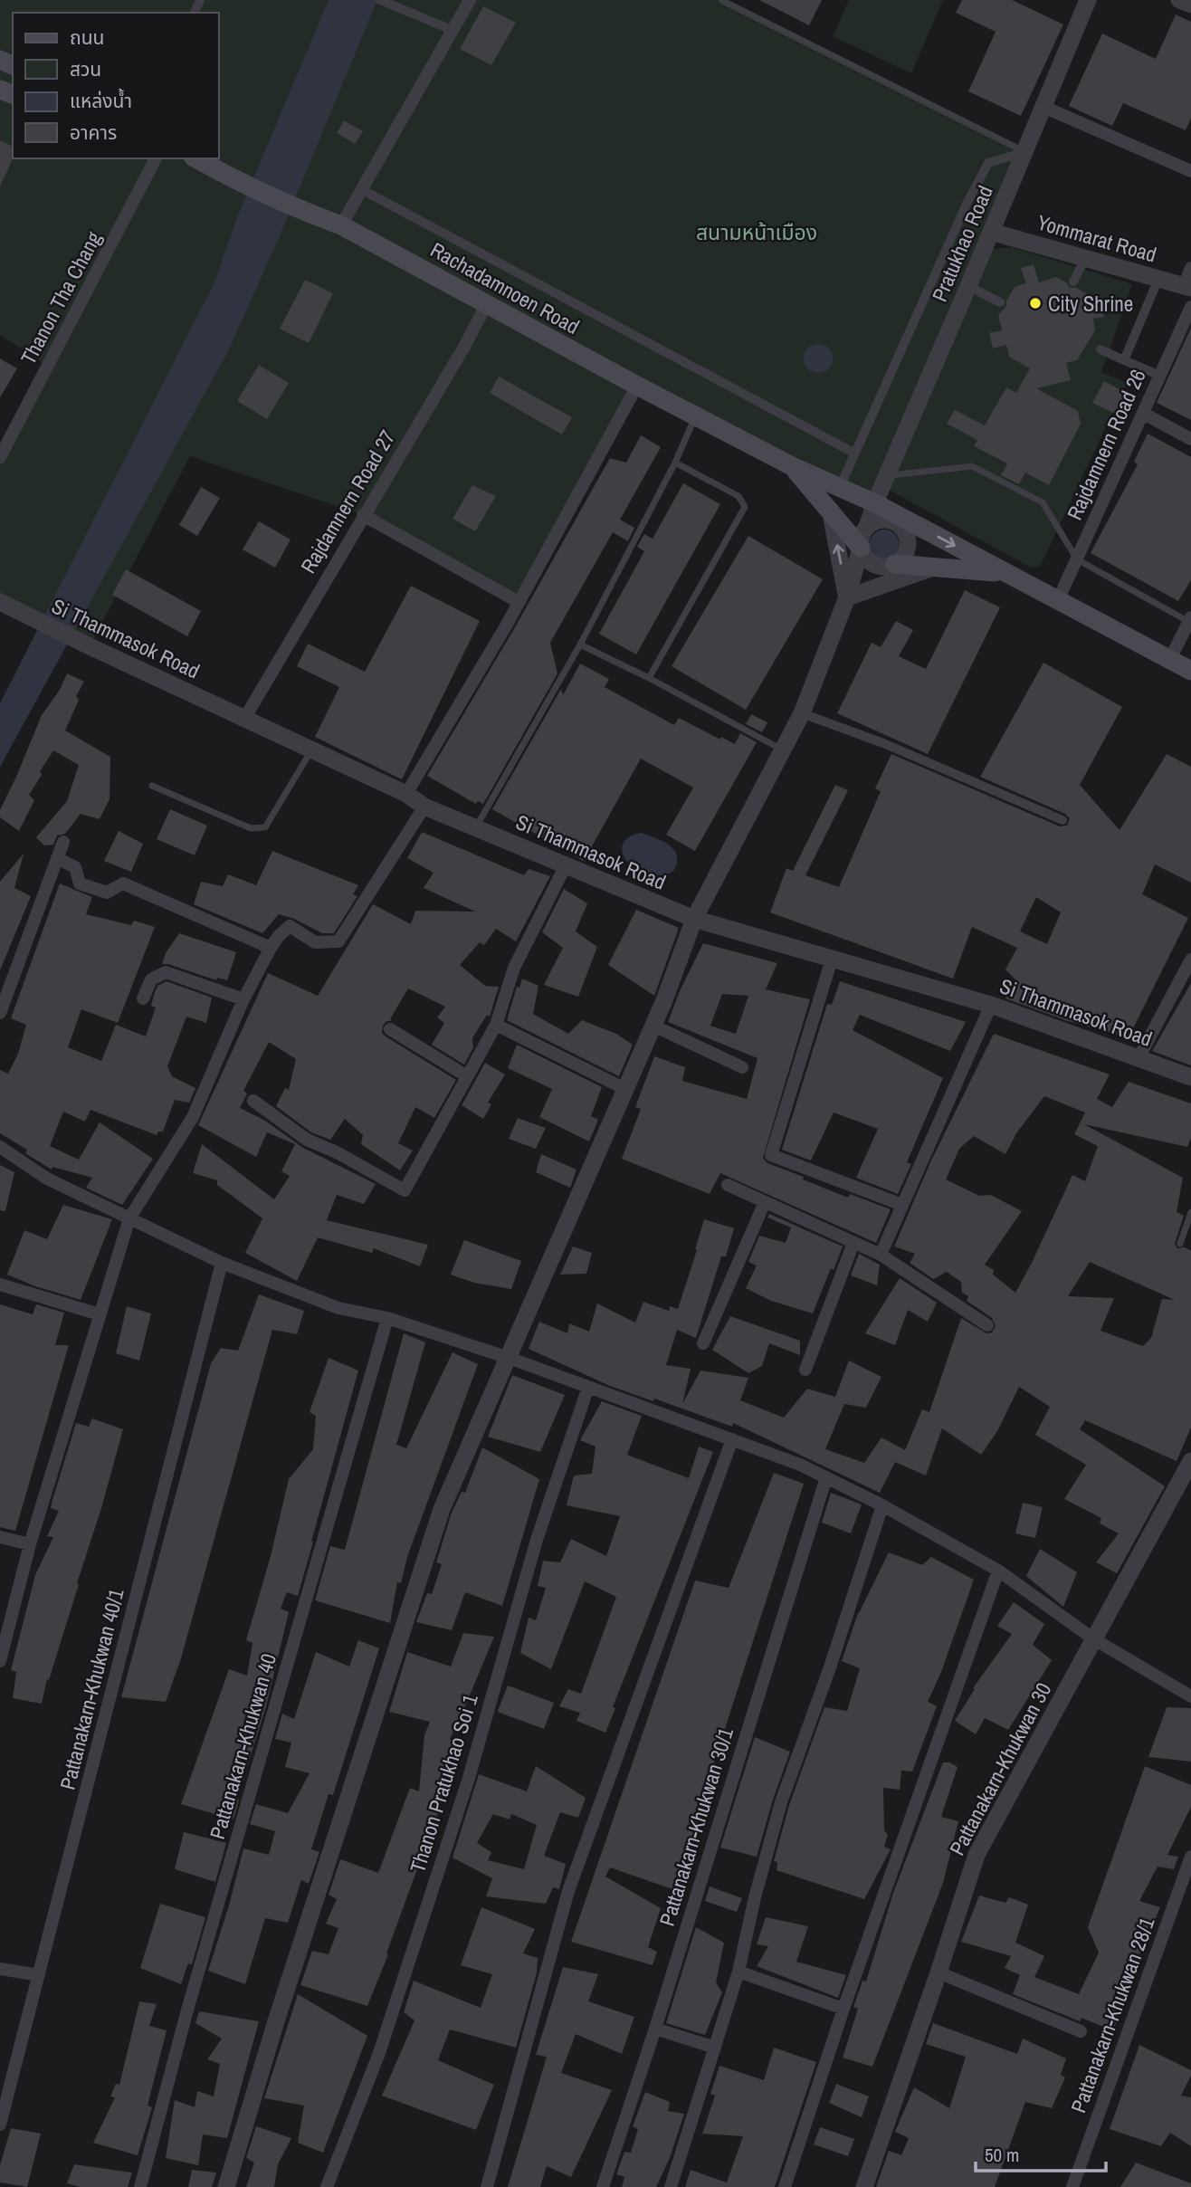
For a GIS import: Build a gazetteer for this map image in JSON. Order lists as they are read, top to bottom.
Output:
{
  "streets": {
    "main road": ["Rachadamnoen Road"],
    "street": [
      "Yommarat Road",
      "Pratukhao Road",
      "Thanon Tha Chang",
      "Rajdamnern Road 26",
      "Rajdamnern Road 27",
      "Si Thammasok Road",
      "Pattanakarn-Khukwan 40/1",
      "Pattanakarn-Khukwan 40",
      "Pattanakarn-Khukwan 30",
      "Thanon Pratukhao Soi 1",
      "Pattanakarn-Khukwan 30/1",
      "Pattanakarn-Khukwan 28/1"
    ]
  },
  "crossings": [
    ["Yommarat Road", "Pratukhao Road"],
    ["Pratukhao Road", "Rachadamnoen Road"],
    ["Rachadamnoen Road", "Rajdamnern Road 26"],
    ["Rachadamnoen Road", "Rajdamnern Road 27"],
    ["Rajdamnern Road 27", "Si Thammasok Road"]
  ],
  "parks": ["สนามหน้าเมือง"],
  "places": ["City Shrine"],
  "legend": [
    "ถนน",
    "สวน",
    "แหล่งน้ำ",
    "อาคาร"
  ],
  "scale_bar": "50 m"
}
